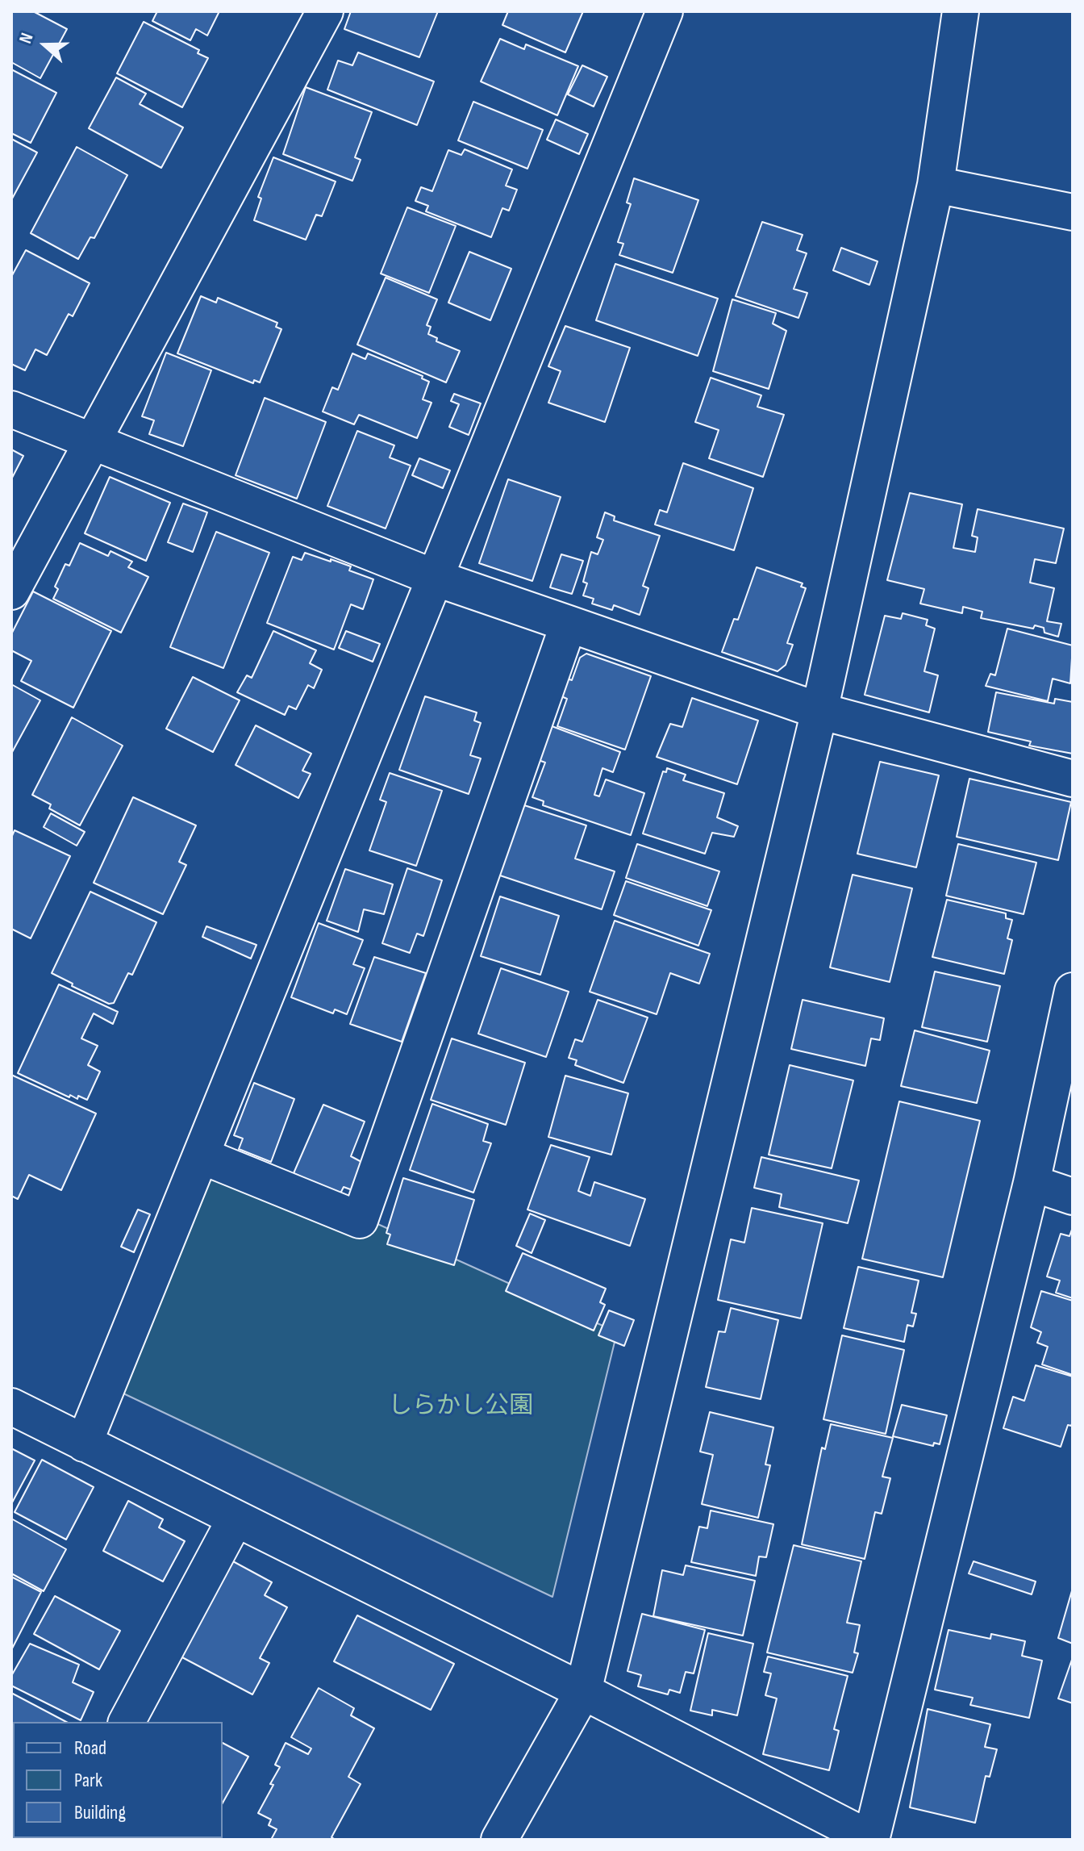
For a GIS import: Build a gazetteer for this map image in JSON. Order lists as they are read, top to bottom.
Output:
{
  "parks": ["しらかし公園"],
  "legend": ["Road", "Park", "Building"],
  "north": "left"
}
